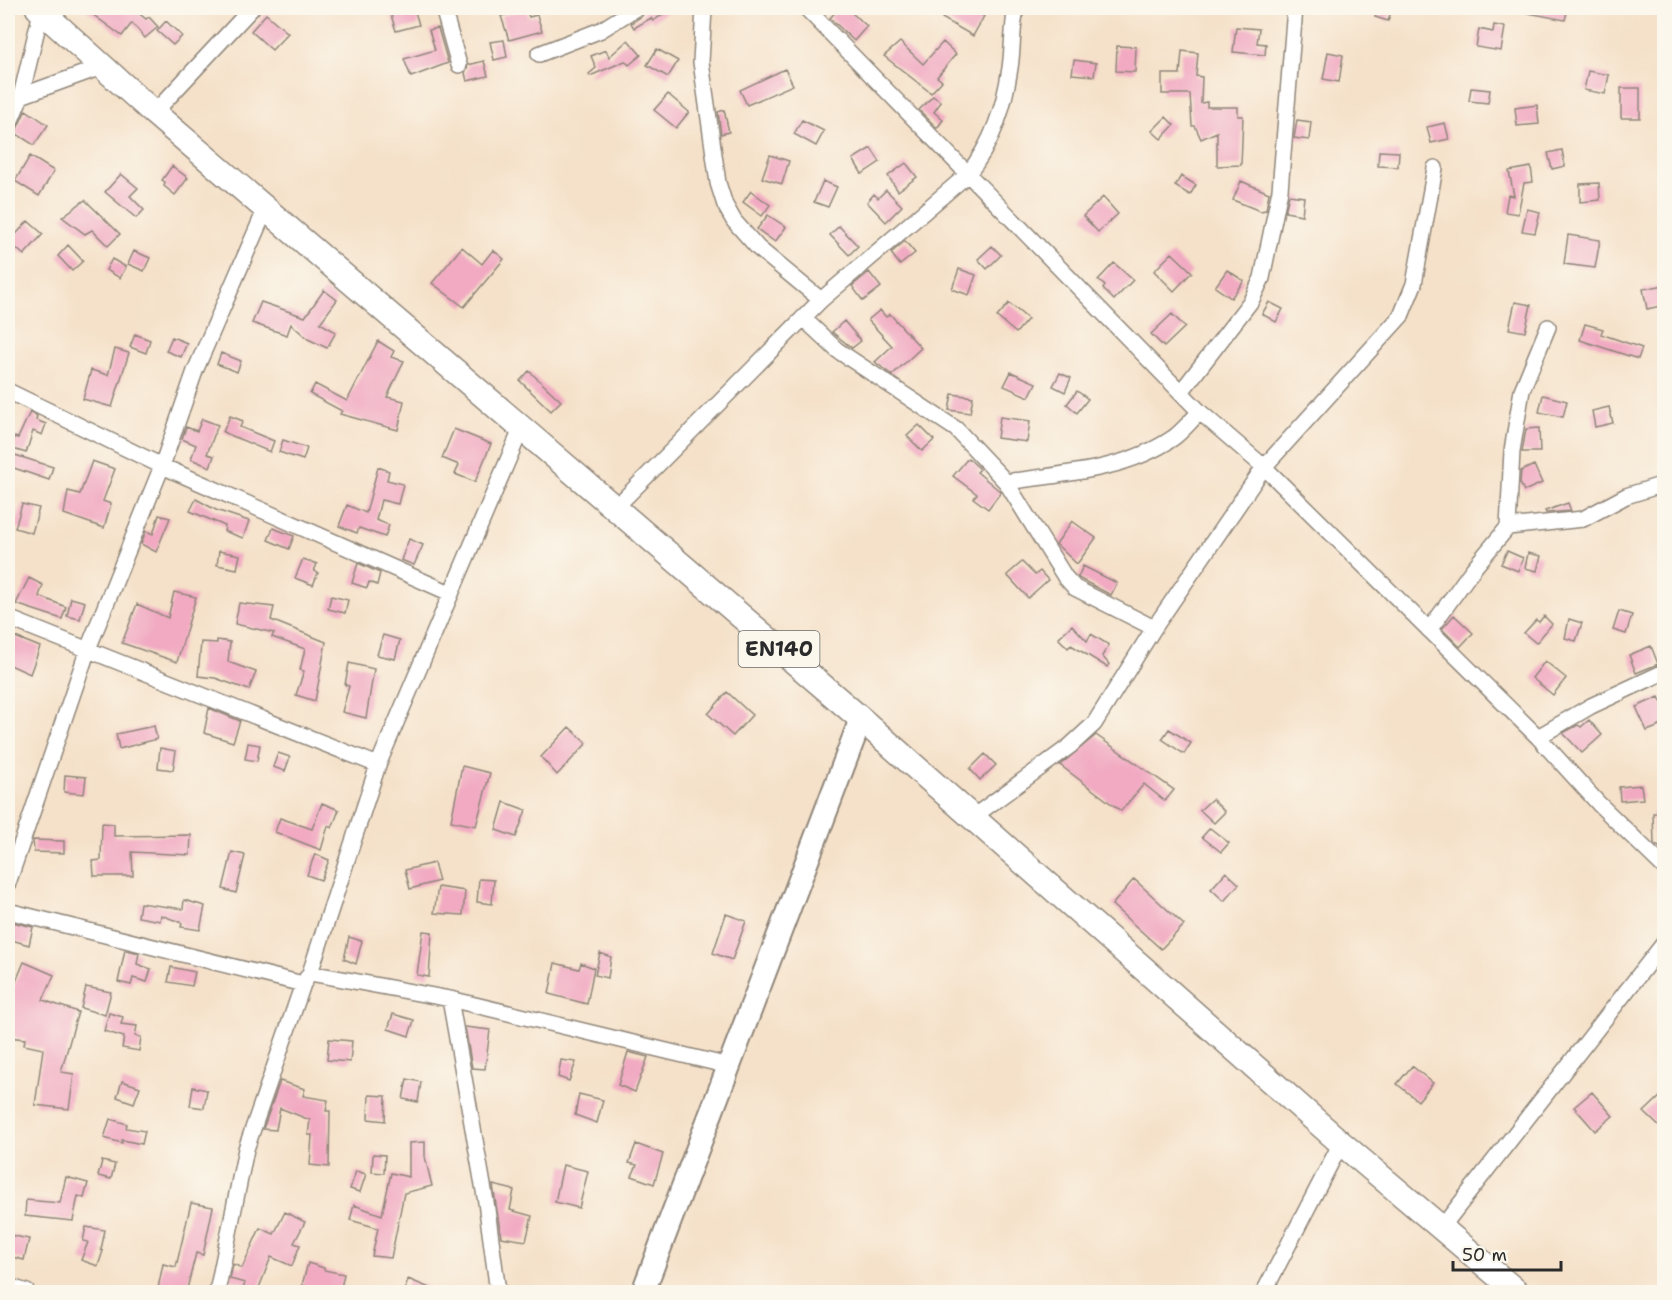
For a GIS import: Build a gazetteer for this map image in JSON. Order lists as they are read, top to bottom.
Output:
{
  "streets": {
    "main road": ["EN140"]
  },
  "scale_bar": "50 m"
}
